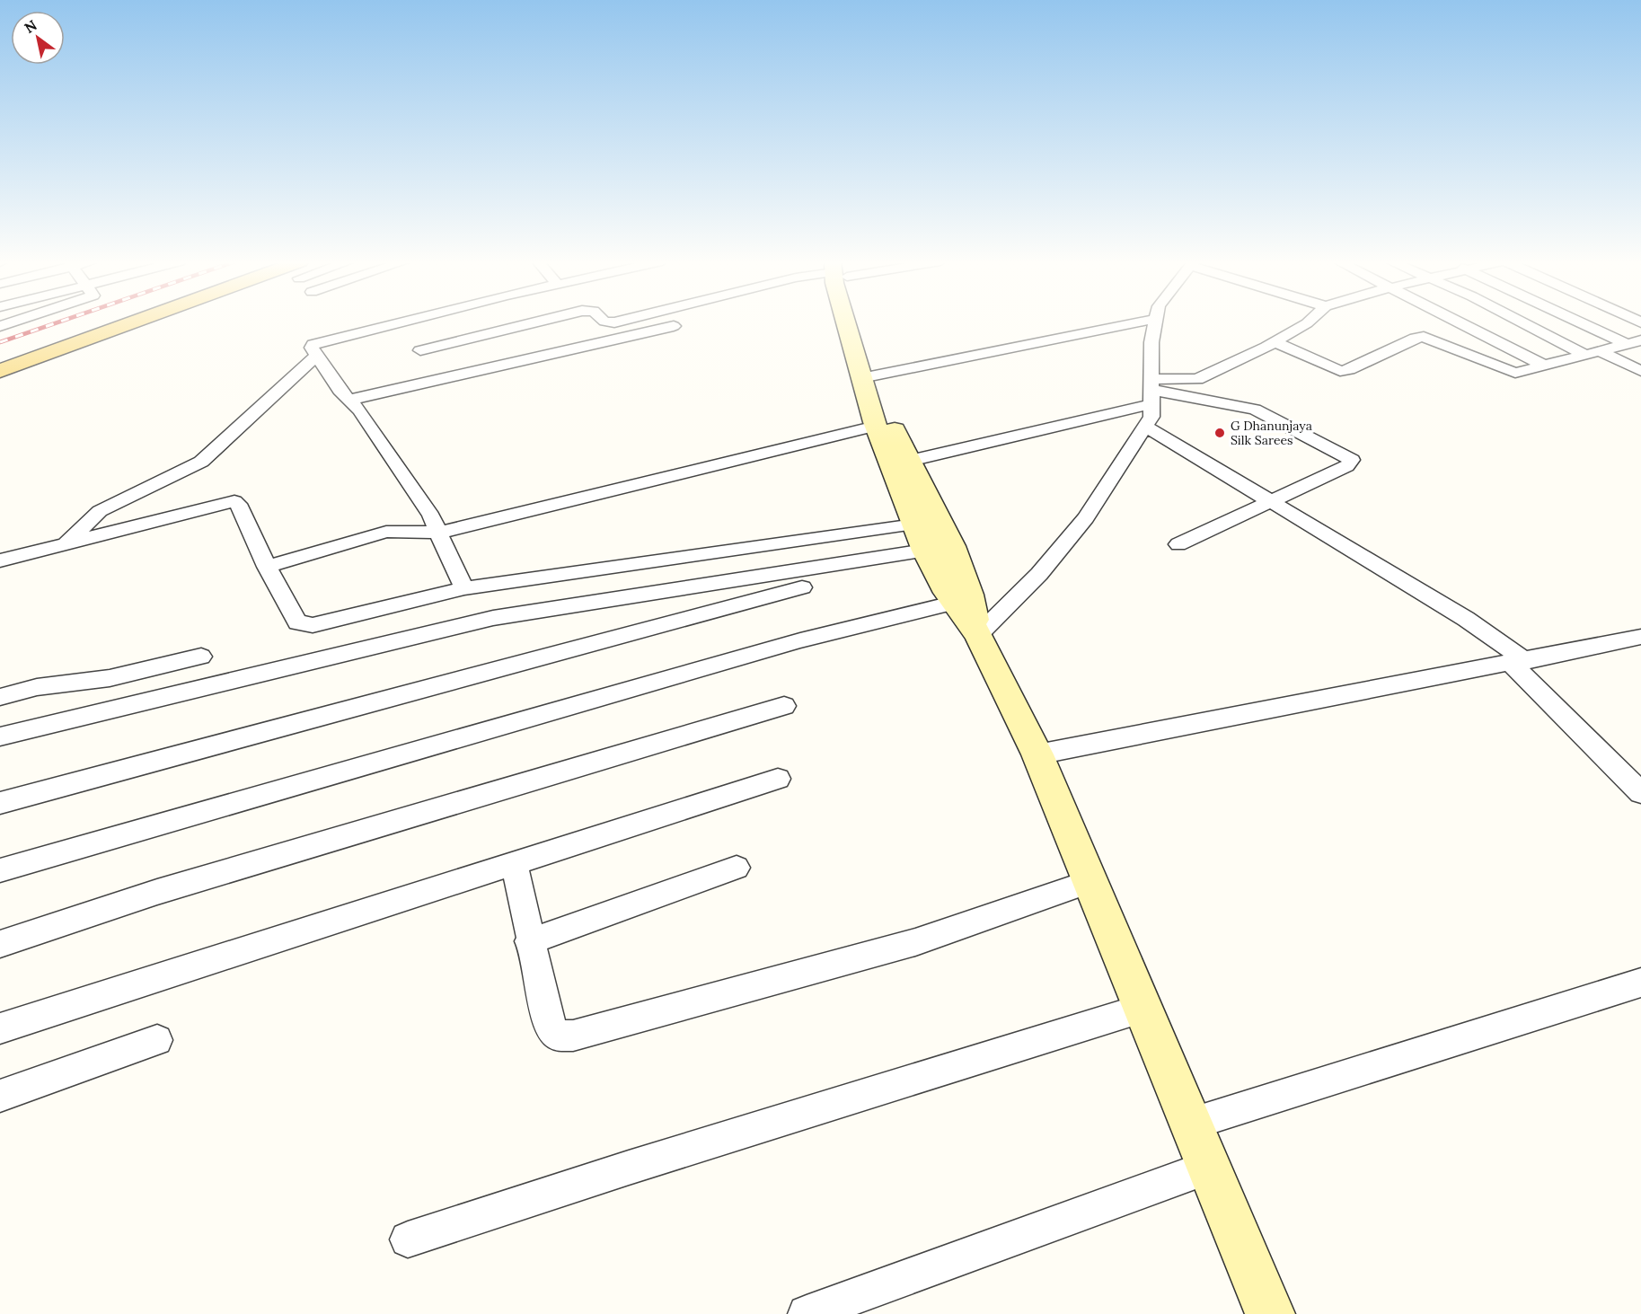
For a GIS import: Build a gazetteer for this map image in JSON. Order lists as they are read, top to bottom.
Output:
{
  "places": ["G Dhanunjaya Silk Sarees"],
  "north": "top left"
}
